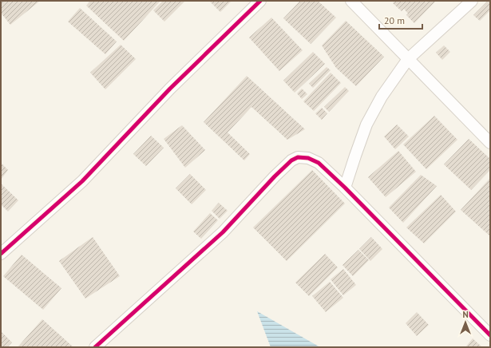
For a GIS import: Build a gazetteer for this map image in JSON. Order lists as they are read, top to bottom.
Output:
{
  "scale_bar": "20 m",
  "north": "top"
}
